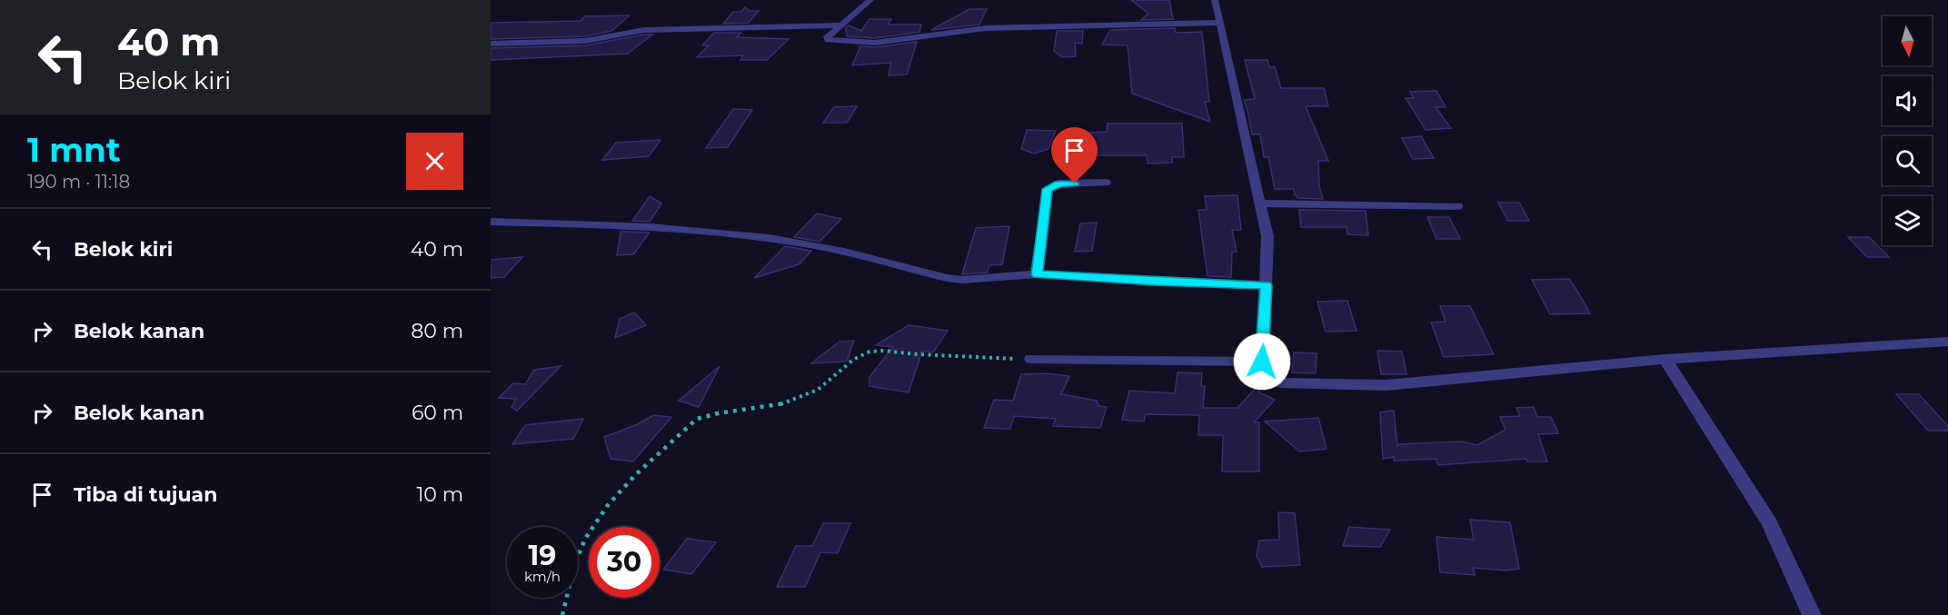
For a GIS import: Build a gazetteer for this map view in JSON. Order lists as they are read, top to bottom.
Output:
{
  "north": "bottom",
  "page": {
    "turn": ["40 m", "Belok kiri"],
    "heading": ["1 mnt", "190 m · 11:18"],
    "list": [
      {
        "name": "Belok kiri",
        "value": "40 m"
      },
      {
        "name": "Belok kanan",
        "value": "80 m"
      },
      {
        "name": "Belok kanan",
        "value": "60 m"
      },
      {
        "name": "Tiba di tujuan",
        "value": "10 m"
      }
    ],
    "speed": "19 km/h",
    "limit": "30"
  }
}
